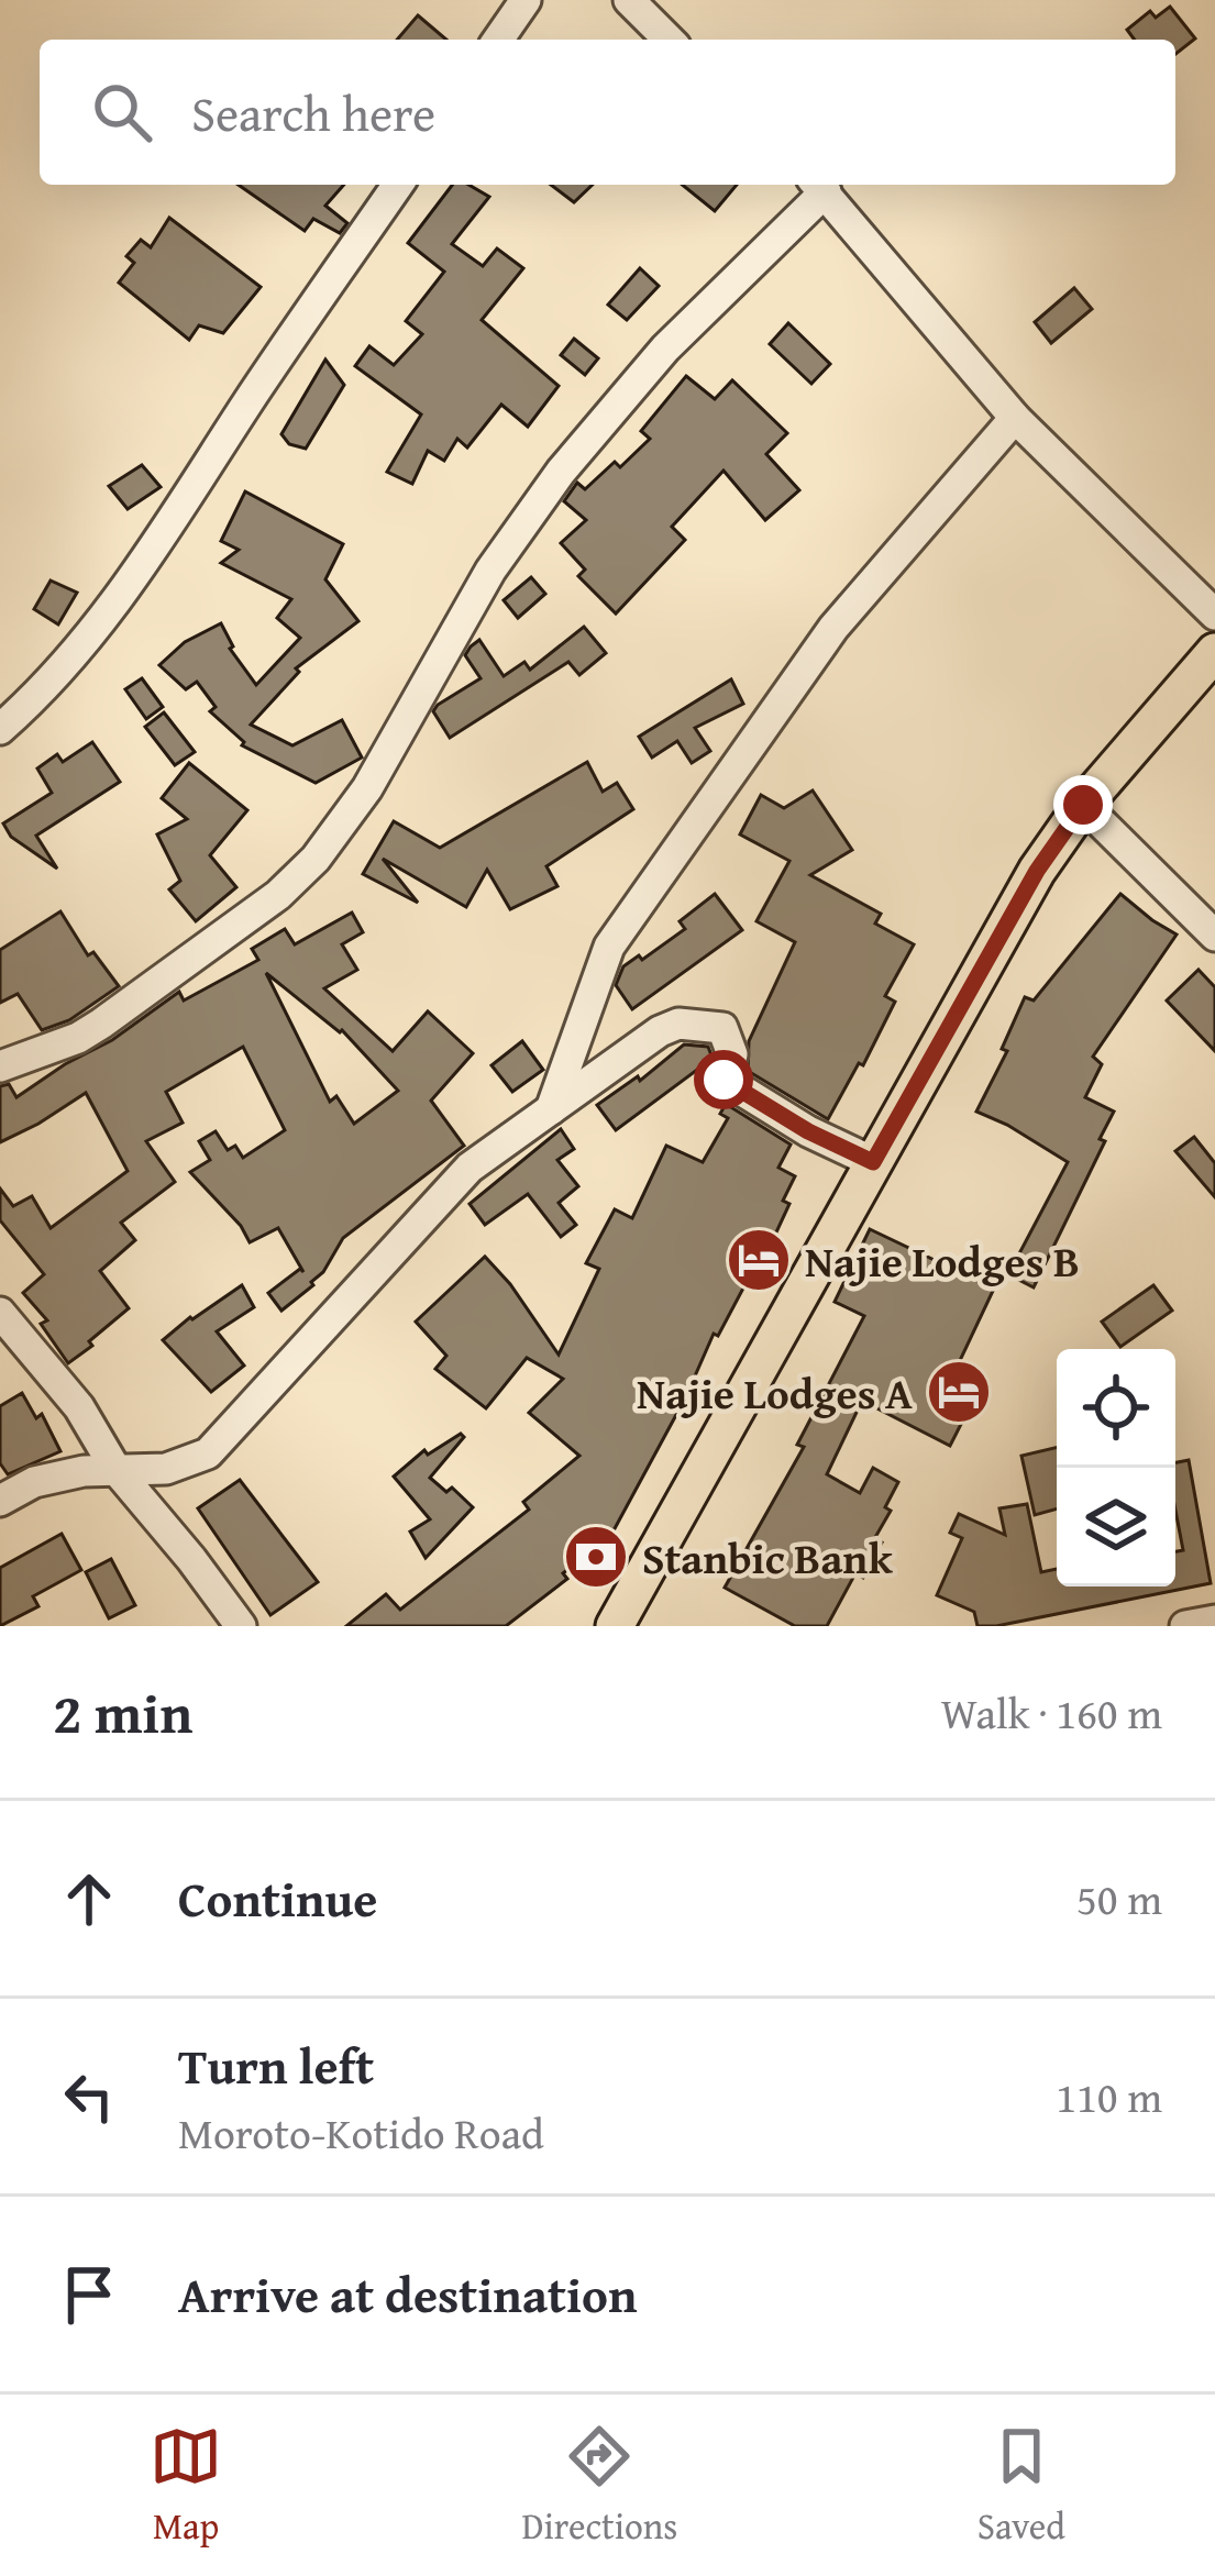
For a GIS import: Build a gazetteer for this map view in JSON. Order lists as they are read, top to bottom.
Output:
{
  "places": {
    "hotel": ["Najie Lodges B", "Najie Lodges A"],
    "bank": ["Stanbic Bank"]
  },
  "page": {
    "search": "Search here",
    "heading": ["2 min", "Walk · 160 m"],
    "list": [
      ["Continue", "50 m"],
      ["Turn left", "Moroto-Kotido Road", "110 m"],
      "Arrive at destination"
    ],
    "nav": ["Map", "Directions", "Saved"]
  }
}
